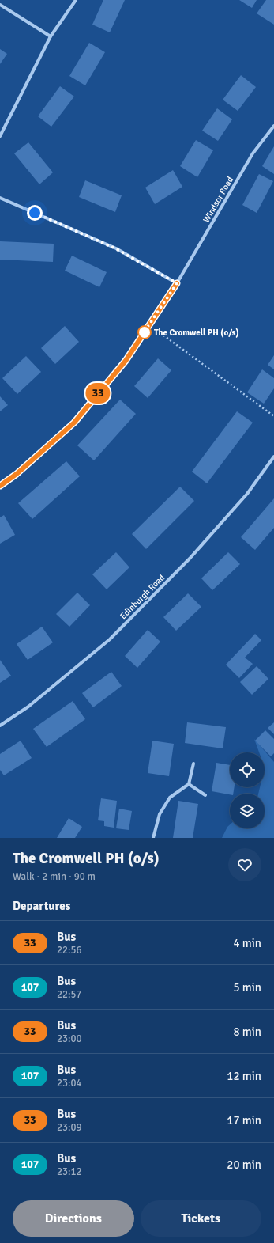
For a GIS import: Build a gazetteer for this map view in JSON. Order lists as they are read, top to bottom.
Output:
{
  "streets": {
    "street": ["Windsor Road", "Edinburgh Road"]
  },
  "places": ["The Cromwell PH (o/s)"],
  "lines": ["bus line 33"],
  "page": {
    "on_map": "33",
    "heading": [
      ["The Cromwell PH (o/s)", "Walk · 2 min · 90 m"],
      "Departures"
    ],
    "list": [
      {
        "mark": "33",
        "name": "Bus",
        "note": "22:56",
        "value": "4 min"
      },
      {
        "mark": "107",
        "name": "Bus",
        "note": "22:57",
        "value": "5 min"
      },
      {
        "mark": "33",
        "name": "Bus",
        "note": "23:00",
        "value": "8 min"
      },
      {
        "mark": "107",
        "name": "Bus",
        "note": "23:04",
        "value": "12 min"
      },
      {
        "mark": "33",
        "name": "Bus",
        "note": "23:09",
        "value": "17 min"
      },
      {
        "mark": "107",
        "name": "Bus",
        "note": "23:12",
        "value": "20 min"
      }
    ],
    "buttons": ["Directions", "Tickets"]
  }
}
